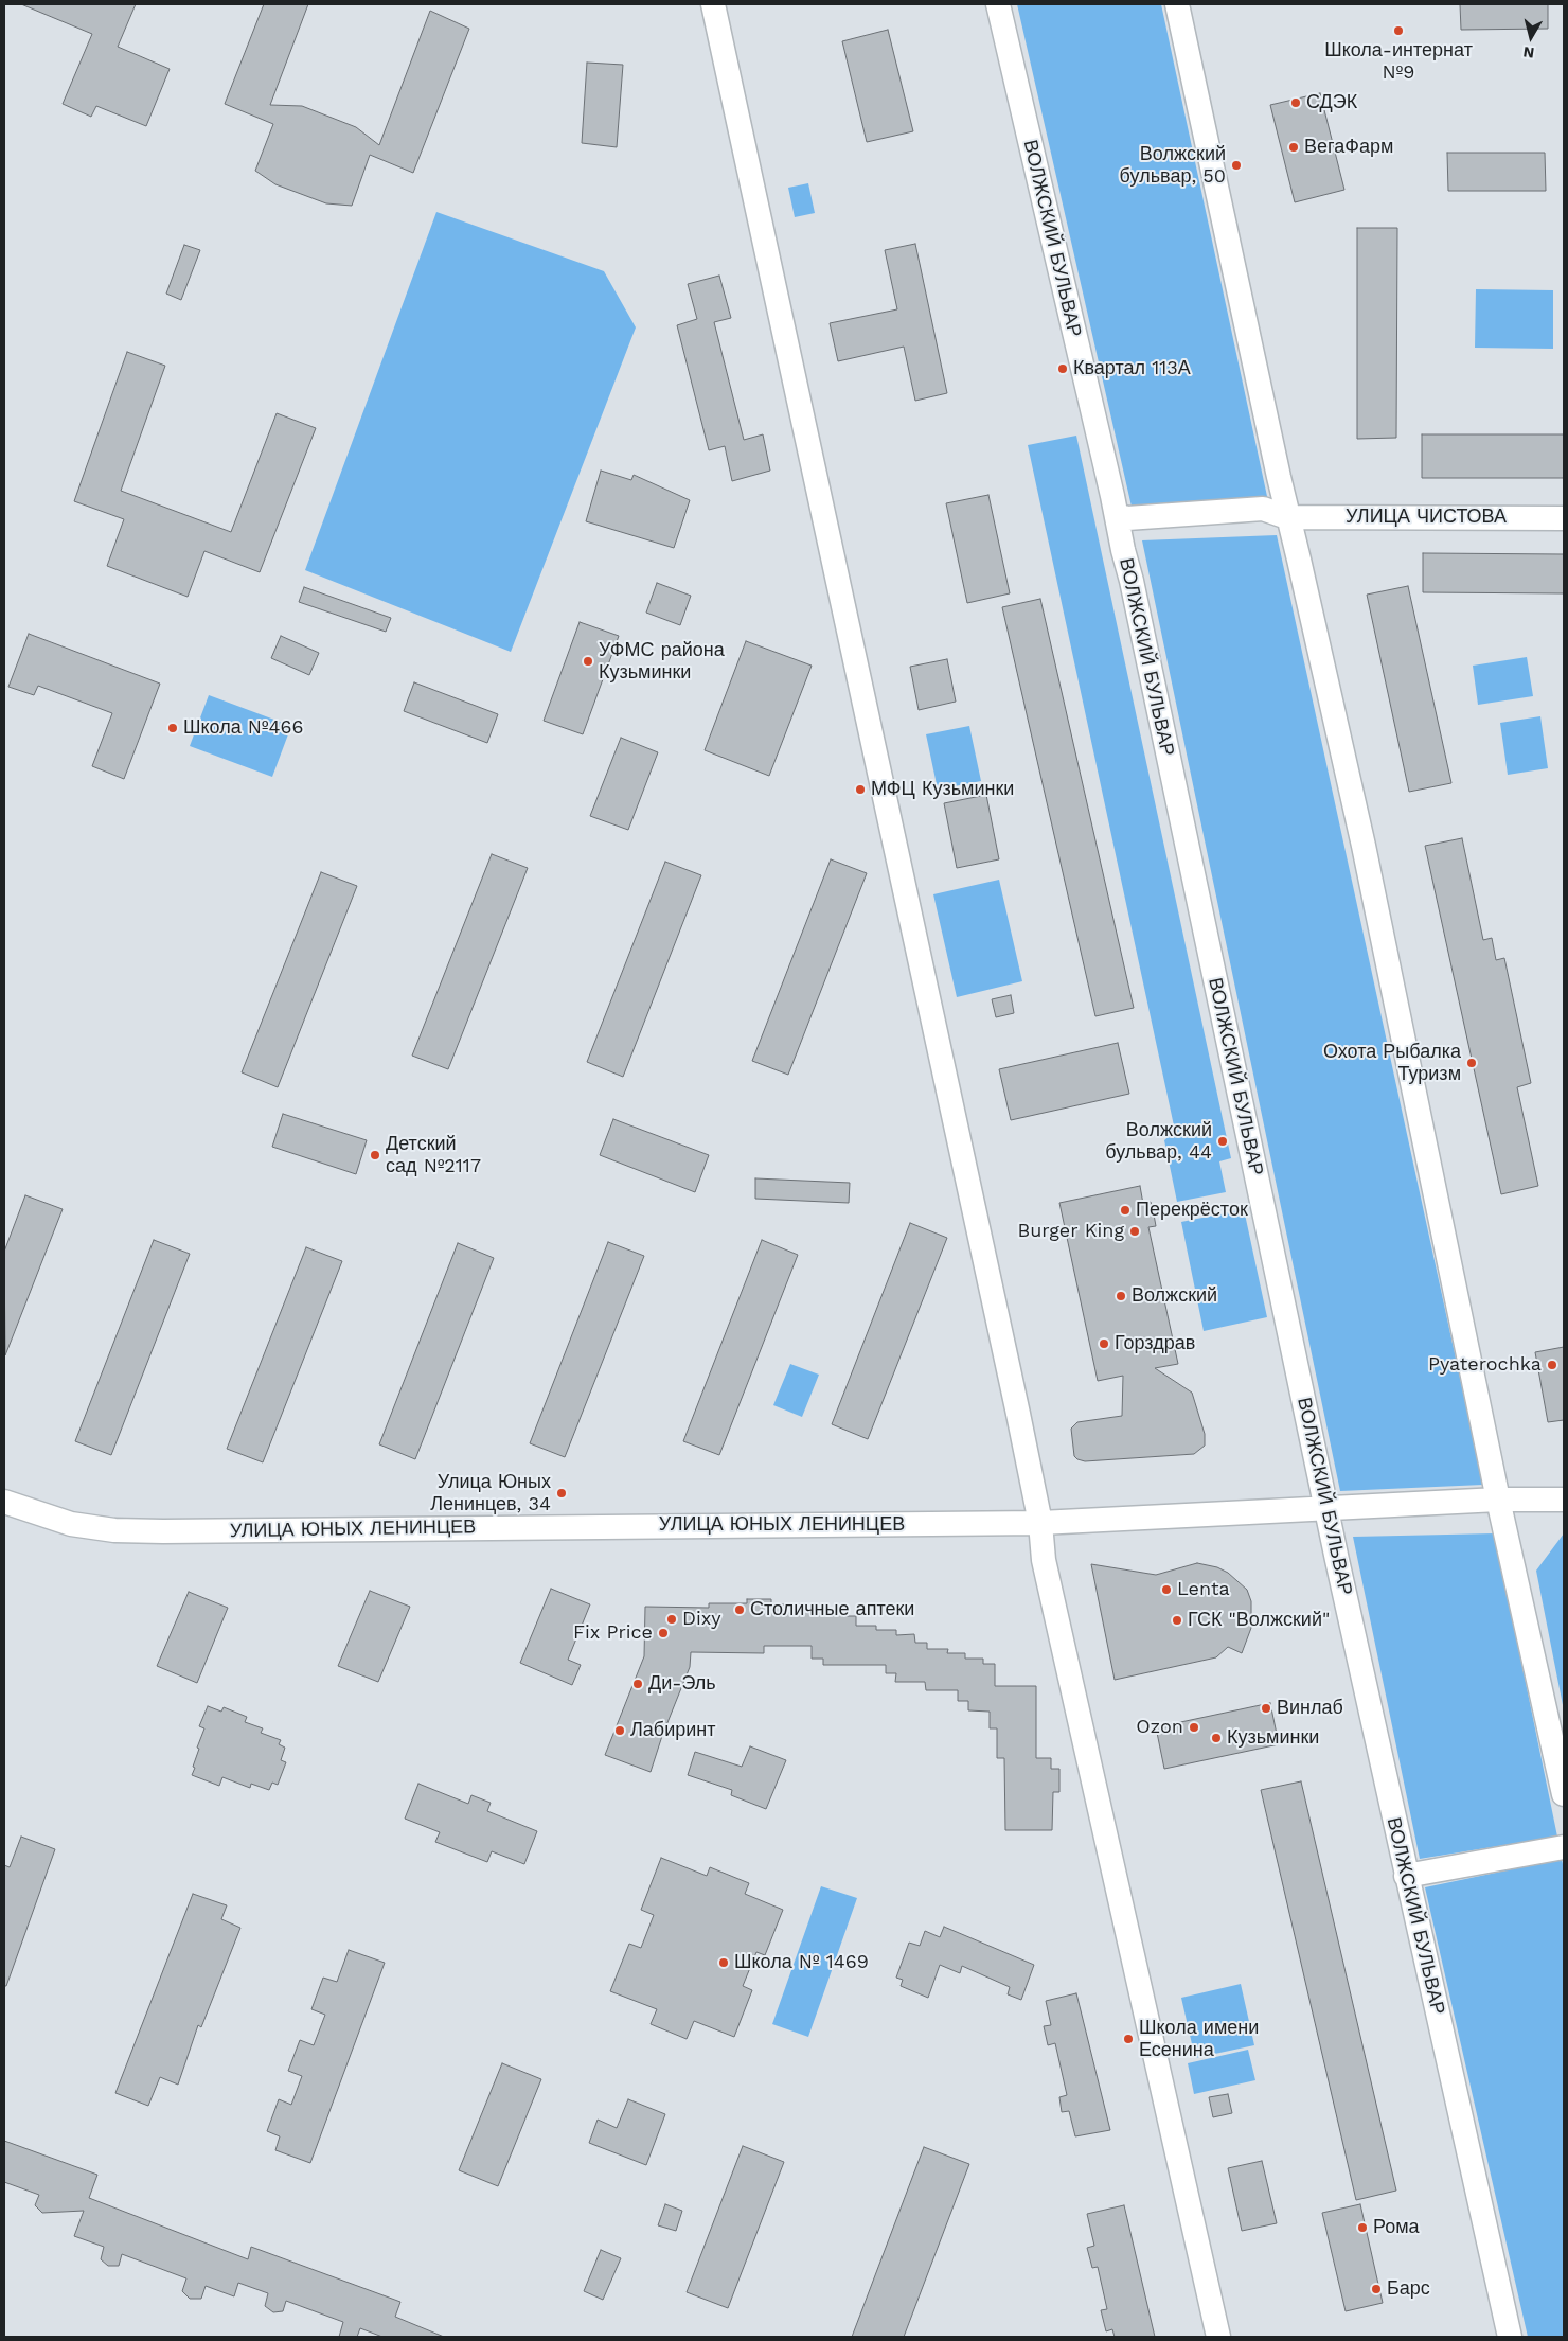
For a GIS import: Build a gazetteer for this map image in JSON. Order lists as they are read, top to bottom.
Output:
{
  "streets": {
    "main road": ["ВОЛЖСКИЙ БУЛЬВАР", "УЛИЦА ЧИСТОВА", "УЛИЦА ЮНЫХ ЛЕНИНЦЕВ"]
  },
  "crossings": [
    ["ВОЛЖСКИЙ БУЛЬВАР", "УЛИЦА ЮНЫХ ЛЕНИНЦЕВ"]
  ],
  "places": [
    "Школа-интернат №9",
    "СДЭК",
    "ВегаФарм",
    "Волжский бульвар, 50",
    "Квартал 113А",
    "УФМС района Кузьминки",
    "Школа №466",
    "МФЦ Кузьминки",
    "Охота Рыбалка Туризм",
    "Волжский бульвар, 44",
    "Детский сад №2117",
    "Перекрёсток",
    "Burger King",
    "Волжский",
    "Горздрав",
    "Pyaterochka",
    "Улица Юных Ленинцев, 34",
    "Lenta",
    "Столичные аптеки",
    "Dixy",
    "ГСК \"Волжский\"",
    "Fix Price",
    "Ди-Эль",
    "Винлаб",
    "Ozon",
    "Лабиринт",
    "Кузьминки",
    "Школа № 1469",
    "Школа имени Есенина",
    "Рома",
    "Барс"
  ],
  "north": "bottom"
}
